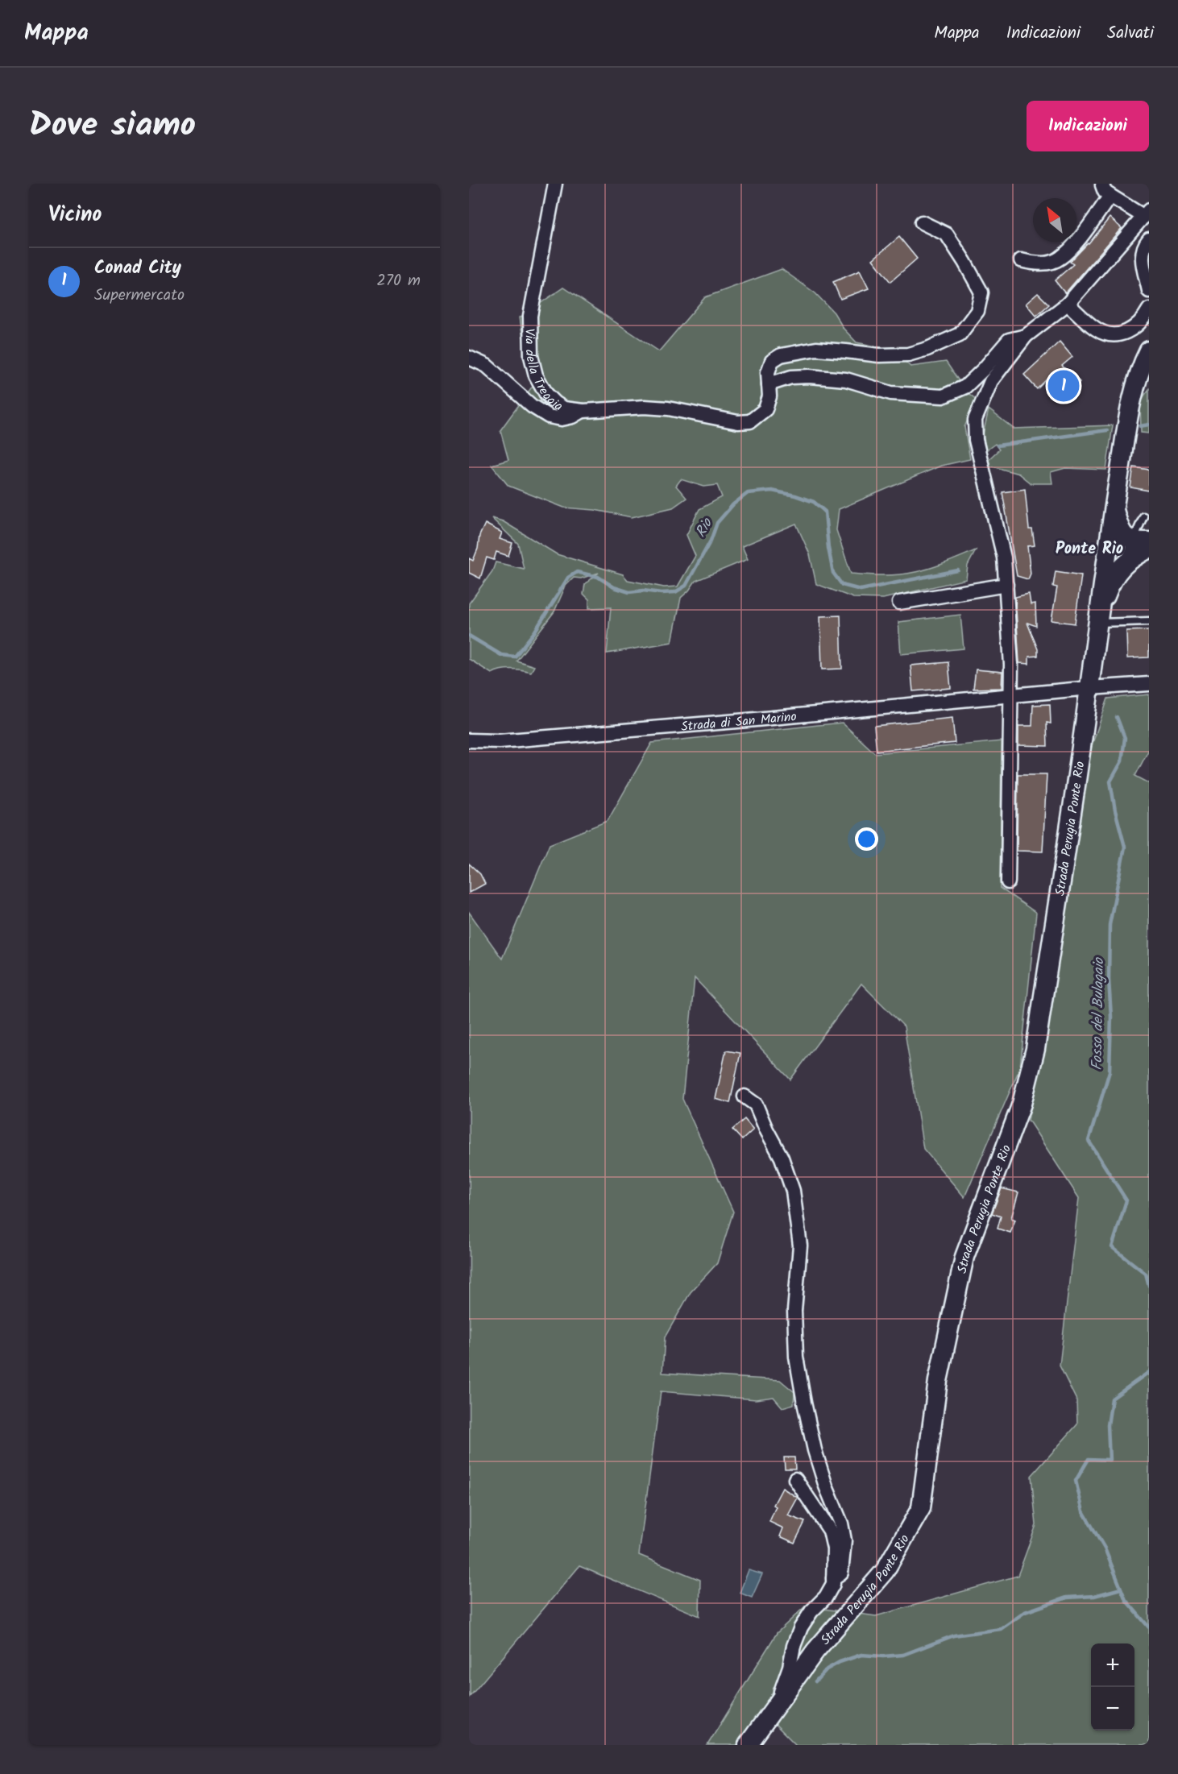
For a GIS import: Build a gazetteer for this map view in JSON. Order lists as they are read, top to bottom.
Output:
{
  "streets": {
    "main road": ["Strada Perugia Ponte Rio"],
    "street": ["Via della Treggia", "Strada di San Marino"]
  },
  "crossings": [
    ["Strada di San Marino", "Strada Perugia Ponte Rio"]
  ],
  "districts": ["Ponte Rio"],
  "water": ["Rio", "Fosso del Bulagaio"],
  "north": "top left",
  "page": {
    "header": "Mappa",
    "nav": ["Mappa", "Indicazioni", "Salvati"],
    "title": "Dove siamo",
    "buttons": "Indicazioni",
    "heading": "Vicino",
    "list": [
      {
        "mark": "1",
        "name": "Conad City",
        "note": "Supermercato",
        "value": "270 m"
      }
    ],
    "pins": "1",
    "map_buttons": ["+", "−"]
  }
}
